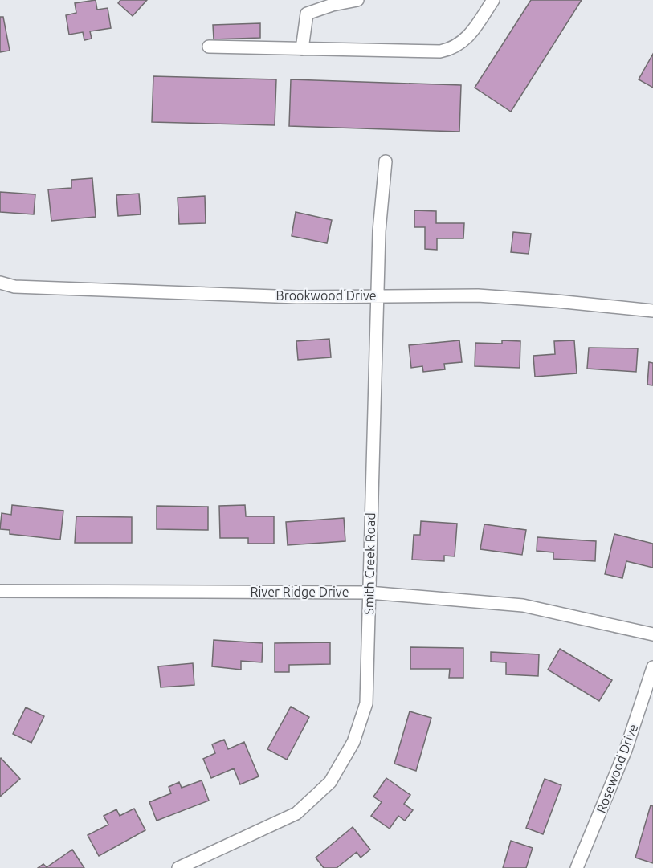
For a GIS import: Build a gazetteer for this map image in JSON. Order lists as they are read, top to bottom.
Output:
{
  "streets": {
    "street": [
      "Brookwood Drive",
      "Smith Creek Road",
      "River Ridge Drive",
      "Rosewood Drive"
    ]
  },
  "crossings": [
    ["Brookwood Drive", "Smith Creek Road"],
    ["Smith Creek Road", "River Ridge Drive"]
  ]
}
